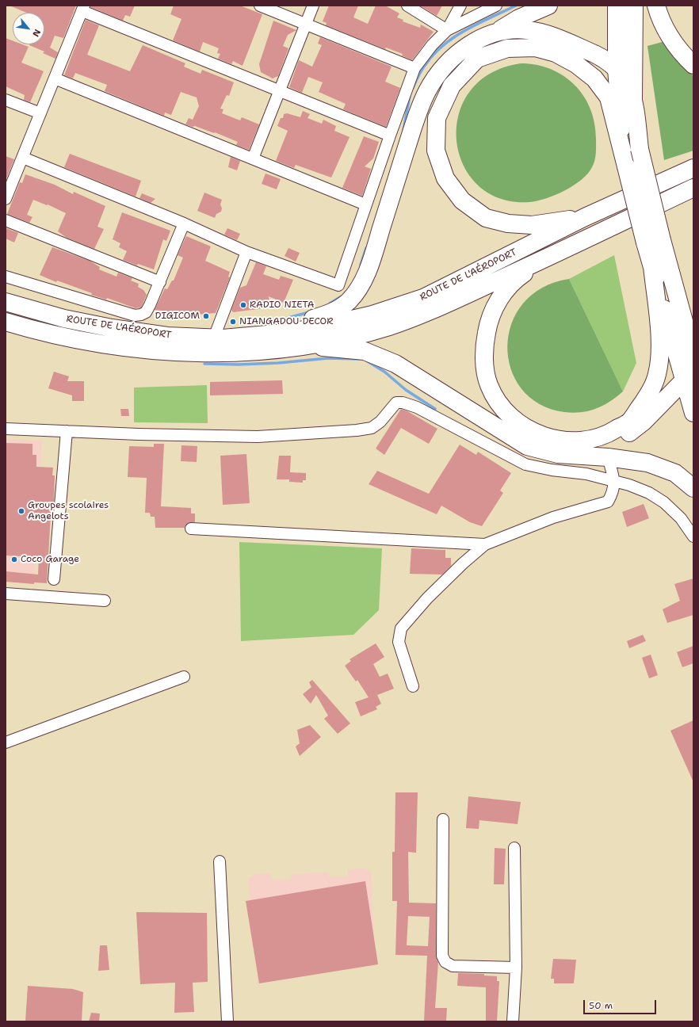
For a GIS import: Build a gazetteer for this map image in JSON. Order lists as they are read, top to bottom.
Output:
{
  "streets": {
    "main road": ["ROUTE DE L'AÉROPORT"]
  },
  "places": [
    "RADIO NIETA",
    "DIGICOM",
    "NIANGADOU DECOR",
    "Groupes scolaires Angelots",
    "Coco Garage"
  ],
  "scale_bar": "50 m",
  "north": "bottom right"
}
